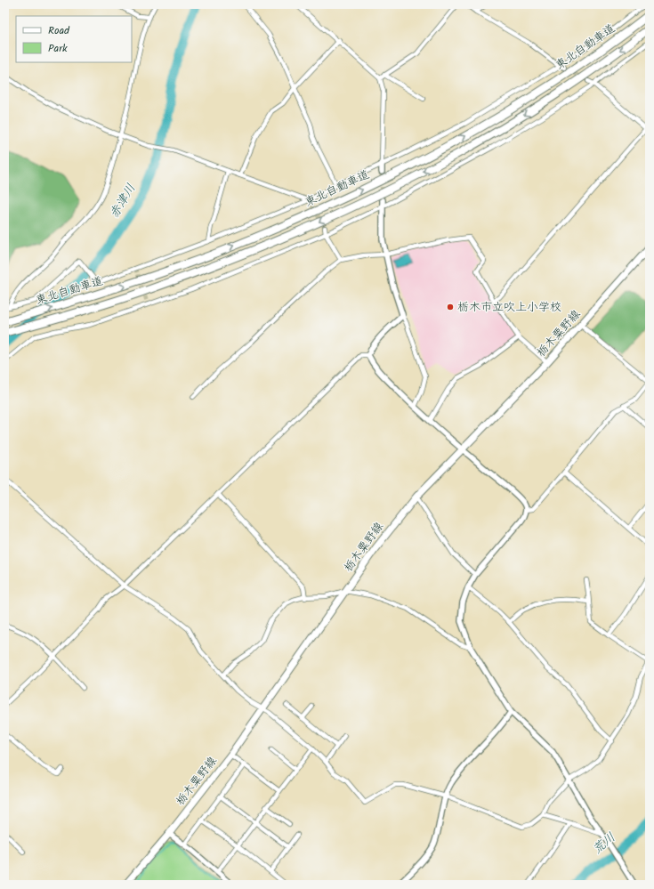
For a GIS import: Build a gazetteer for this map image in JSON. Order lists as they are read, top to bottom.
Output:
{
  "streets": {
    "highway": ["東北自動車道"],
    "main road": ["栃木粟野線"]
  },
  "water": ["赤津川", "荒川"],
  "places": ["栃木市立吹上小学校"],
  "legend": ["Road", "Park"]
}
